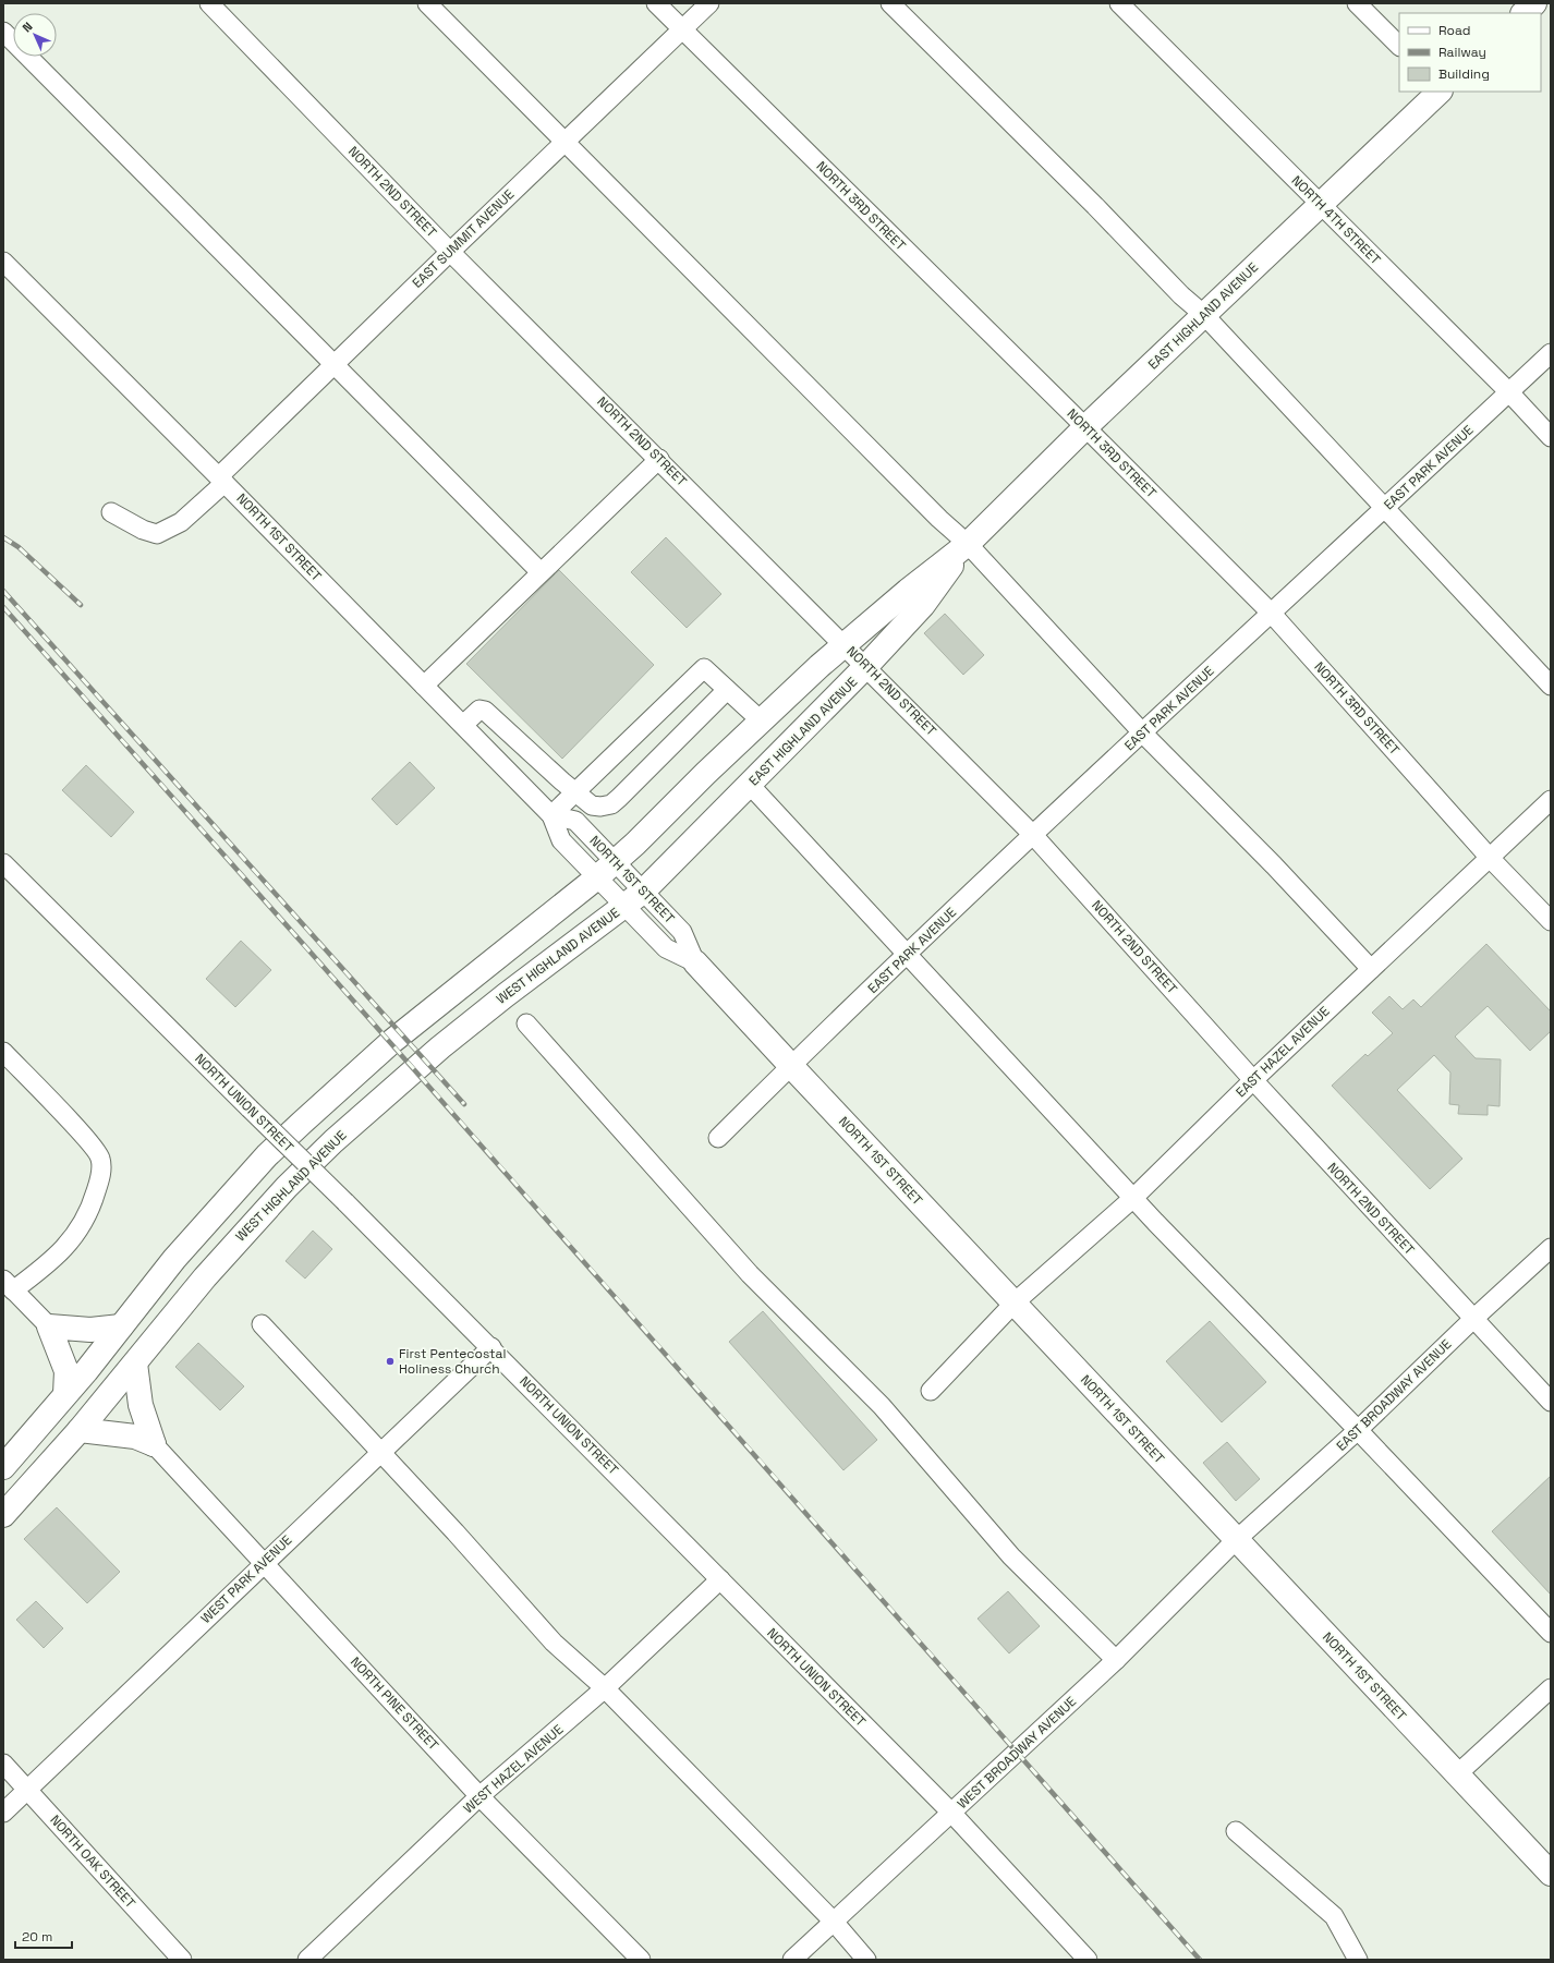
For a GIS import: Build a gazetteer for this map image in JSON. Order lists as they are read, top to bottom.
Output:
{
  "streets": {
    "main road": ["EAST HIGHLAND AVENUE", "NORTH 1ST STREET", "WEST HIGHLAND AVENUE"],
    "street": [
      "NORTH 2ND STREET",
      "NORTH 3RD STREET",
      "NORTH 4TH STREET",
      "EAST SUMMIT AVENUE",
      "EAST PARK AVENUE",
      "EAST HAZEL AVENUE",
      "NORTH UNION STREET",
      "EAST BROADWAY AVENUE",
      "WEST PARK AVENUE",
      "NORTH PINE STREET",
      "WEST BROADWAY AVENUE",
      "WEST HAZEL AVENUE",
      "NORTH OAK STREET"
    ]
  },
  "crossings": [
    ["NORTH 2ND STREET", "EAST SUMMIT AVENUE"],
    ["NORTH 2ND STREET", "EAST HIGHLAND AVENUE"],
    ["NORTH 2ND STREET", "EAST PARK AVENUE"],
    ["NORTH 2ND STREET", "EAST HAZEL AVENUE"],
    ["NORTH 2ND STREET", "EAST BROADWAY AVENUE"],
    ["NORTH 3RD STREET", "EAST SUMMIT AVENUE"],
    ["NORTH 3RD STREET", "EAST HIGHLAND AVENUE"],
    ["NORTH 3RD STREET", "EAST PARK AVENUE"],
    ["NORTH 3RD STREET", "EAST HAZEL AVENUE"],
    ["NORTH 4TH STREET", "EAST HIGHLAND AVENUE"],
    ["NORTH 4TH STREET", "EAST PARK AVENUE"],
    ["EAST SUMMIT AVENUE", "NORTH 1ST STREET"],
    ["EAST HIGHLAND AVENUE", "NORTH 1ST STREET"],
    ["EAST HIGHLAND AVENUE", "WEST HIGHLAND AVENUE"],
    ["EAST PARK AVENUE", "NORTH 1ST STREET"],
    ["NORTH 1ST STREET", "WEST HIGHLAND AVENUE"],
    ["NORTH 1ST STREET", "EAST HAZEL AVENUE"],
    ["NORTH 1ST STREET", "EAST BROADWAY AVENUE"],
    ["NORTH 1ST STREET", "WEST BROADWAY AVENUE"],
    ["NORTH UNION STREET", "WEST PARK AVENUE"],
    ["NORTH UNION STREET", "WEST BROADWAY AVENUE"],
    ["NORTH UNION STREET", "WEST HAZEL AVENUE"],
    ["EAST BROADWAY AVENUE", "WEST BROADWAY AVENUE"],
    ["WEST PARK AVENUE", "NORTH PINE STREET"],
    ["WEST PARK AVENUE", "NORTH OAK STREET"],
    ["NORTH PINE STREET", "WEST HAZEL AVENUE"]
  ],
  "places": ["First Pentecostal Holiness Church"],
  "legend": ["Road", "Railway", "Building"],
  "scale_bar": "20 m",
  "north": "top left"
}
